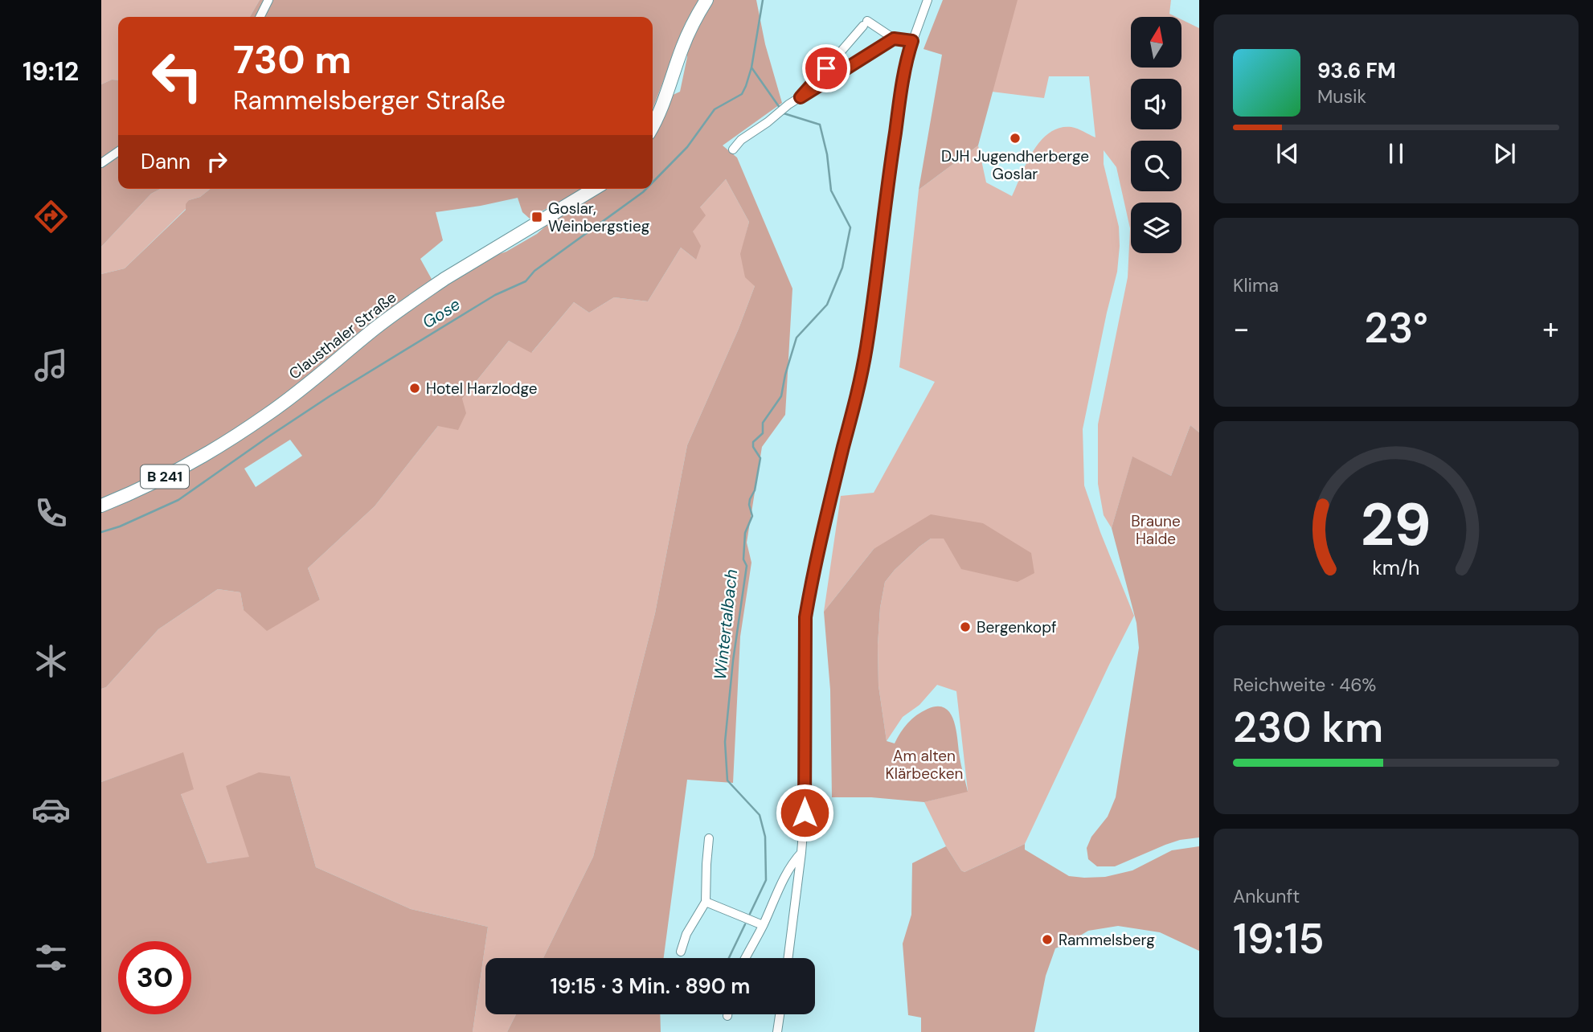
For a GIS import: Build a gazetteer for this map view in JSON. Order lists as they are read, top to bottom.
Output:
{
  "streets": {
    "main road": ["Clausthaler Straße", "B 241"]
  },
  "water": ["Gose", "Wintertalbach"],
  "parks": ["Braune Halde", "Am alten Klärbecken"],
  "places": {
    "other": [
      "DJH Jugendherberge Goslar",
      "Hotel Harzlodge",
      "Bergenkopf",
      "Rammelsberg"
    ],
    "transit": ["Goslar, Weinbergstieg"]
  },
  "north": "top",
  "page": {
    "tabs": "19:12",
    "turn": ["730 m", "Rammelsberger Straße"],
    "song": ["93.6 FM", "Musik"],
    "then": "Dann",
    "tile": [
      "Klima",
      ["Reichweite · 46%", "230 km"],
      ["Ankunft", "19:15"]
    ],
    "heat": ["−", "23°", "+"],
    "limit": "30",
    "trip": "19:15 · 3 Min. · 890 m",
    "gauge": ["29", "km/h"]
  }
}
